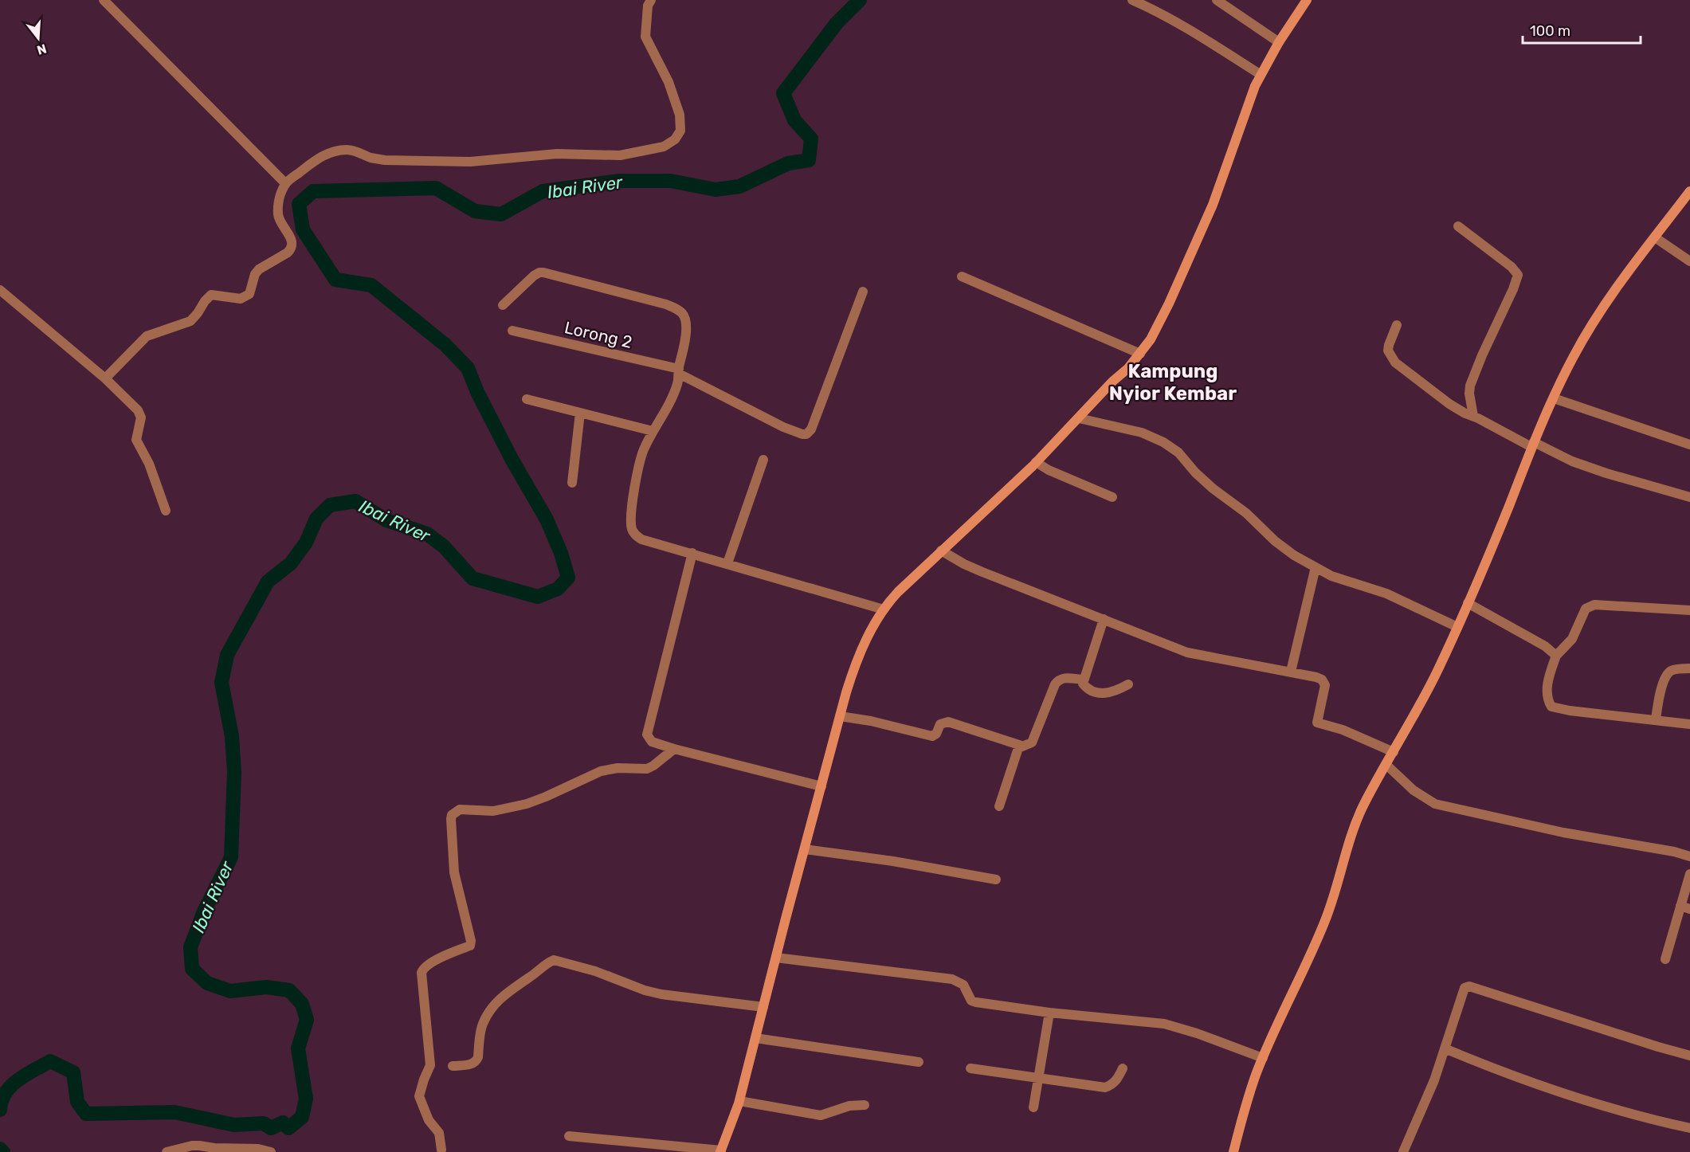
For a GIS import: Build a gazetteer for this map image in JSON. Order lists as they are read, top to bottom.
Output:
{
  "streets": {
    "street": ["Lorong 2"]
  },
  "districts": ["Kampung Nyior Kembar"],
  "water": ["Ibai River"],
  "scale_bar": "100 m",
  "north": "bottom"
}
